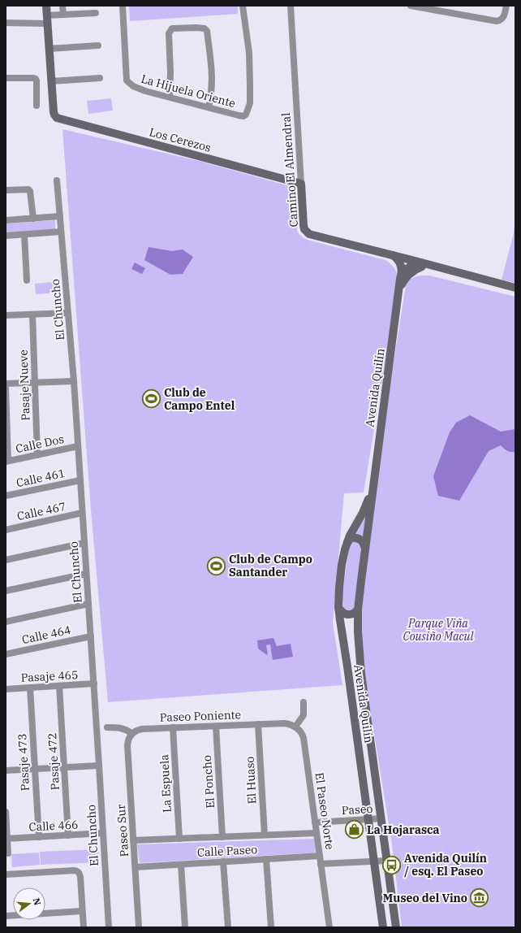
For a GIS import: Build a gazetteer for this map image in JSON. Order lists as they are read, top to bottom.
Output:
{
  "streets": {
    "main road": ["Los Cerezos", "Camino El Almendral", "Avenida Quilín"],
    "street": [
      "La Hijuela Oriente",
      "El Chuncho",
      "Pasaje Nueve",
      "Calle Dos",
      "Calle 461",
      "Calle 467",
      "Calle 464",
      "Pasaje 465",
      "Paseo Poniente",
      "Pasaje 472",
      "Pasaje 473",
      "El Huaso",
      "El Poncho",
      "La Espuela",
      "Paseo",
      "El Paseo Norte",
      "Calle 466",
      "Paseo Sur",
      "Calle Paseo"
    ]
  },
  "crossings": [
    ["Los Cerezos", "Camino El Almendral"],
    ["Camino El Almendral", "Avenida Quilín"],
    ["El Chuncho", "Calle Dos"],
    ["El Chuncho", "Calle 461"],
    ["El Chuncho", "Calle 467"],
    ["El Chuncho", "Calle 464"],
    ["El Chuncho", "Pasaje 465"],
    ["El Chuncho", "Calle 466"],
    ["Pasaje Nueve", "Calle Dos"],
    ["Avenida Quilín", "Paseo"],
    ["Pasaje 465", "Pasaje 472"],
    ["Pasaje 465", "Pasaje 473"],
    ["Paseo Poniente", "El Huaso"],
    ["Paseo Poniente", "El Poncho"],
    ["Paseo Poniente", "La Espuela"],
    ["Paseo Poniente", "El Paseo Norte"],
    ["Paseo Poniente", "Paseo Sur"],
    ["Pasaje 472", "Calle 466"],
    ["Pasaje 473", "Calle 466"],
    ["El Huaso", "Calle Paseo"],
    ["El Poncho", "Calle Paseo"],
    ["La Espuela", "Calle Paseo"],
    ["Paseo", "El Paseo Norte"],
    ["El Paseo Norte", "Calle Paseo"],
    ["Paseo Sur", "Calle Paseo"]
  ],
  "parks": ["Parque Viña Cousiño Macul"],
  "places": {
    "sports": ["Club de Campo Entel", "Club de Campo Santander"],
    "shop": ["La Hojarasca"],
    "bus stop": ["Avenida Quilín / esq. El Paseo"],
    "museum": ["Museo del Vino"]
  },
  "north": "right"
}
